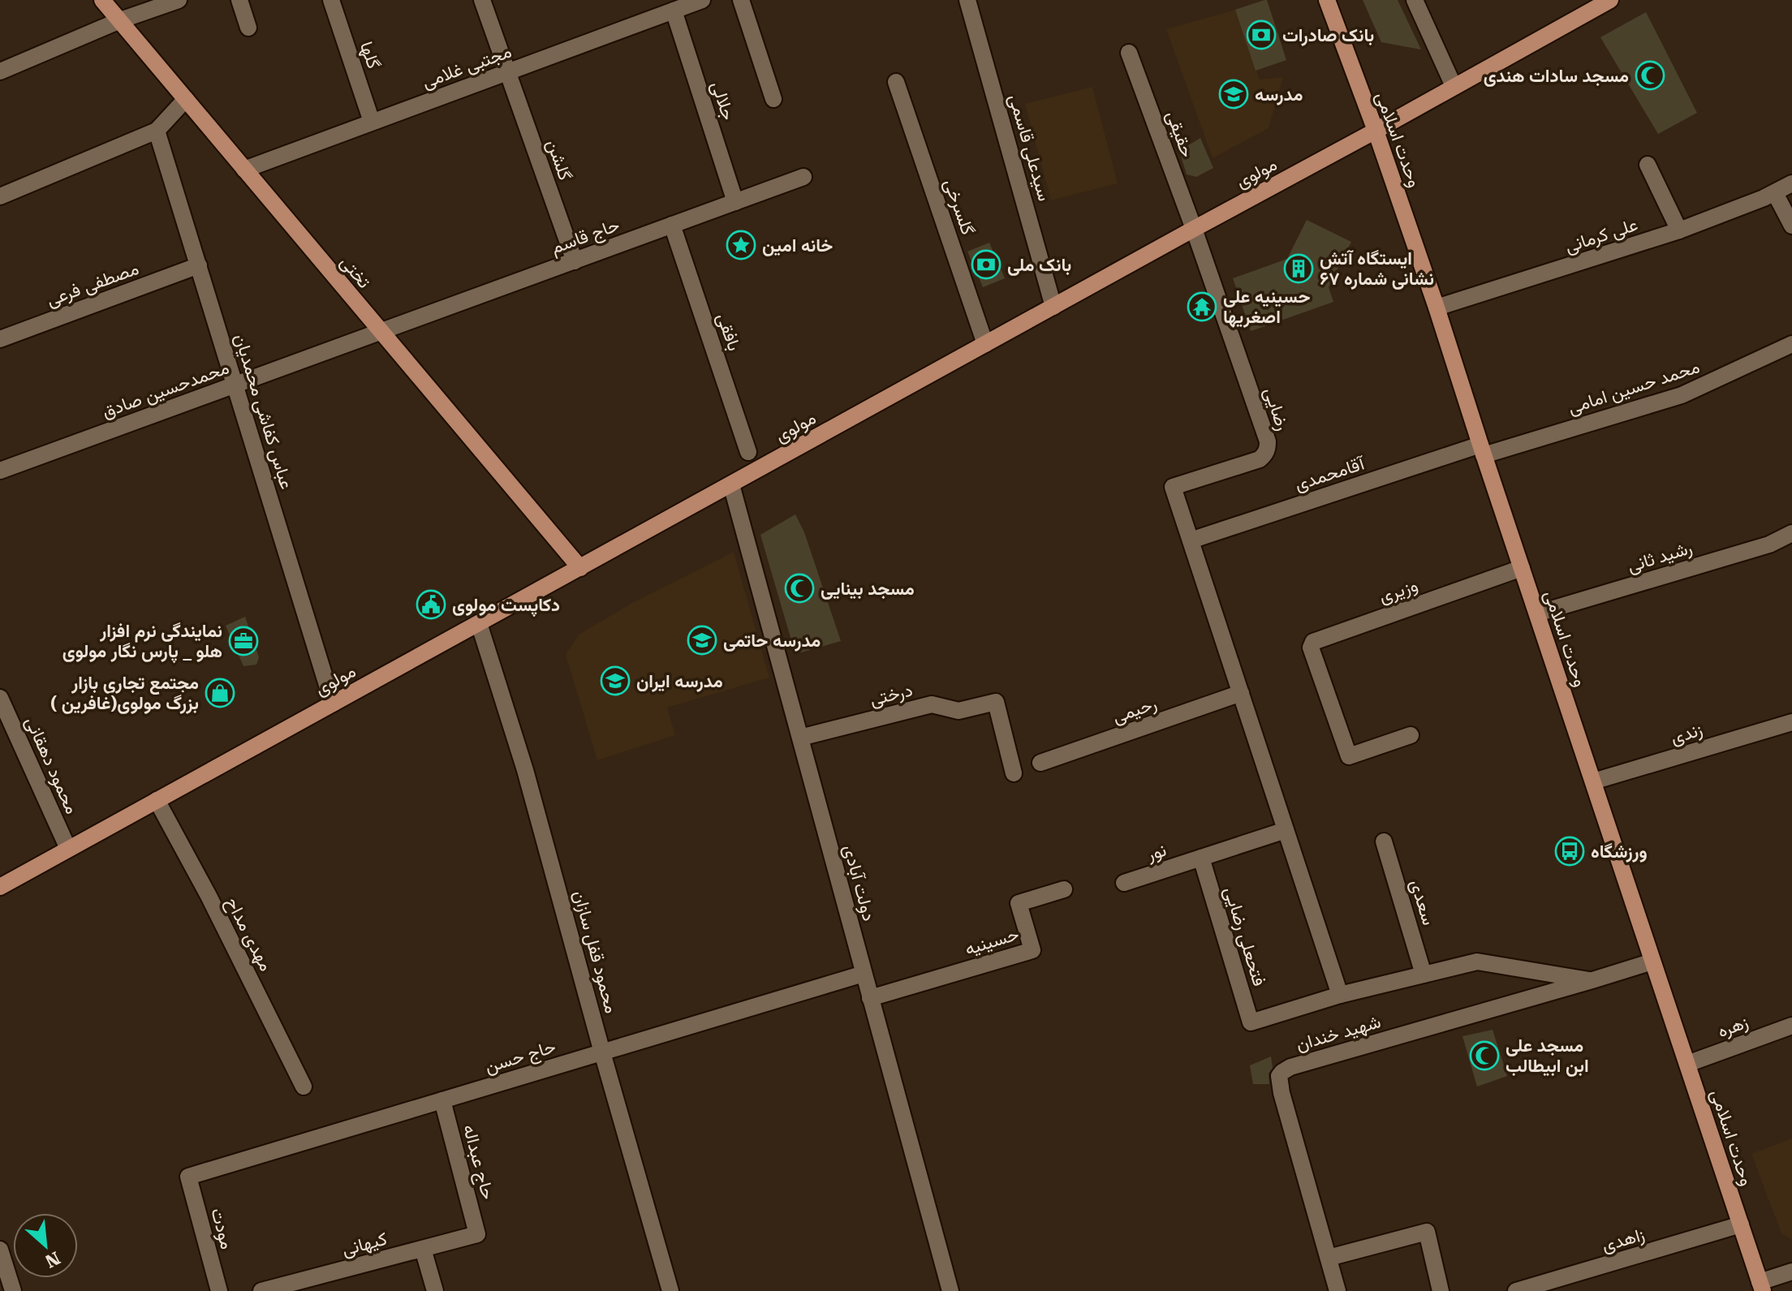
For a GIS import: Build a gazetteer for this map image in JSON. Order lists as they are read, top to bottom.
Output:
{
  "streets": {
    "main road": ["وحدت اسلامی", "مولوی", "تختی"],
    "street": [
      "گلها",
      "مجتبی غلامی",
      "جلالی",
      "حقیقی",
      "سیدعلی قاسمی",
      "گلشن",
      "گلسرخی",
      "علی کرمانی",
      "حاج قاسم",
      "مصطفی فرعی",
      "بافقی",
      "محمد حسین امامی",
      "محمدحسین صادق",
      "رضایی",
      "عباس کفاشی محمدیان",
      "آقامحمدی",
      "رشید ثانی",
      "وزیری",
      "درختی",
      "رحیمی",
      "زندی",
      "محمود دهقانی",
      "نور",
      "دولت آبادی",
      "سعدی",
      "مهدی مداح",
      "فتحعلی رضایی",
      "حسینیه",
      "محمود قفل سازان",
      "زهره",
      "شهید خندان",
      "حاج حسن",
      "حاج عبداله",
      "مودت",
      "زاهدی",
      "کیهانی"
    ]
  },
  "crossings": [
    ["گلها", "مجتبی غلامی"],
    ["مجتبی غلامی", "جلالی"],
    ["مجتبی غلامی", "گلشن"],
    ["مجتبی غلامی", "تختی"],
    ["جلالی", "حاج قاسم"],
    ["حقیقی", "مولوی"],
    ["حقیقی", "رضایی"],
    ["وحدت اسلامی", "مولوی"],
    ["وحدت اسلامی", "علی کرمانی"],
    ["وحدت اسلامی", "محمد حسین امامی"],
    ["وحدت اسلامی", "آقامحمدی"],
    ["وحدت اسلامی", "رشید ثانی"],
    ["وحدت اسلامی", "وزیری"],
    ["وحدت اسلامی", "زندی"],
    ["وحدت اسلامی", "زهره"],
    ["وحدت اسلامی", "شهید خندان"],
    ["وحدت اسلامی", "زاهدی"],
    ["سیدعلی قاسمی", "مولوی"],
    ["گلشن", "حاج قاسم"],
    ["مولوی", "گلسرخی"],
    ["مولوی", "تختی"],
    ["مولوی", "رضایی"],
    ["مولوی", "عباس کفاشی محمدیان"],
    ["مولوی", "محمود دهقانی"],
    ["مولوی", "دولت آبادی"],
    ["مولوی", "مهدی مداح"],
    ["مولوی", "محمود قفل سازان"],
    ["حاج قاسم", "تختی"],
    ["حاج قاسم", "بافقی"],
    ["حاج قاسم", "محمدحسین صادق"],
    ["تختی", "محمدحسین صادق"],
    ["مصطفی فرعی", "عباس کفاشی محمدیان"],
    ["محمد حسین امامی", "آقامحمدی"],
    ["محمدحسین صادق", "عباس کفاشی محمدیان"],
    ["رضایی", "آقامحمدی"],
    ["درختی", "دولت آبادی"],
    ["نور", "فتحعلی رضایی"],
    ["دولت آبادی", "حسینیه"],
    ["دولت آبادی", "حاج حسن"],
    ["سعدی", "فتحعلی رضایی"],
    ["فتحعلی رضایی", "شهید خندان"],
    ["محمود قفل سازان", "حاج حسن"],
    ["حاج حسن", "حاج عبداله"],
    ["حاج حسن", "مودت"],
    ["حاج عبداله", "کیهانی"]
  ],
  "places": {
    "bank": ["بانک صادرات", "بانک ملی"],
    "mosque": ["مسجد سادات هندی", "مسجد بینایی", "مسجد علی ابن ابیطالب"],
    "school or university": ["مدرسه", "مدرسه حاتمی", "مدرسه ایران"],
    "place": ["خانه امین"],
    "building": ["ایستگاه آتش نشانی شماره ۶۷"],
    "temple": ["حسینیه علی اصغریها"],
    "public building": ["دکاپست مولوی"],
    "office": ["نمایندگی نرم افزار هلو _ پارس نگار مولوی"],
    "shop": ["مجتمع تجاری بازار بزرگ مولوی(غافرین )"],
    "bus stop": ["ورزشگاه"]
  },
  "north": "bottom right"
}
